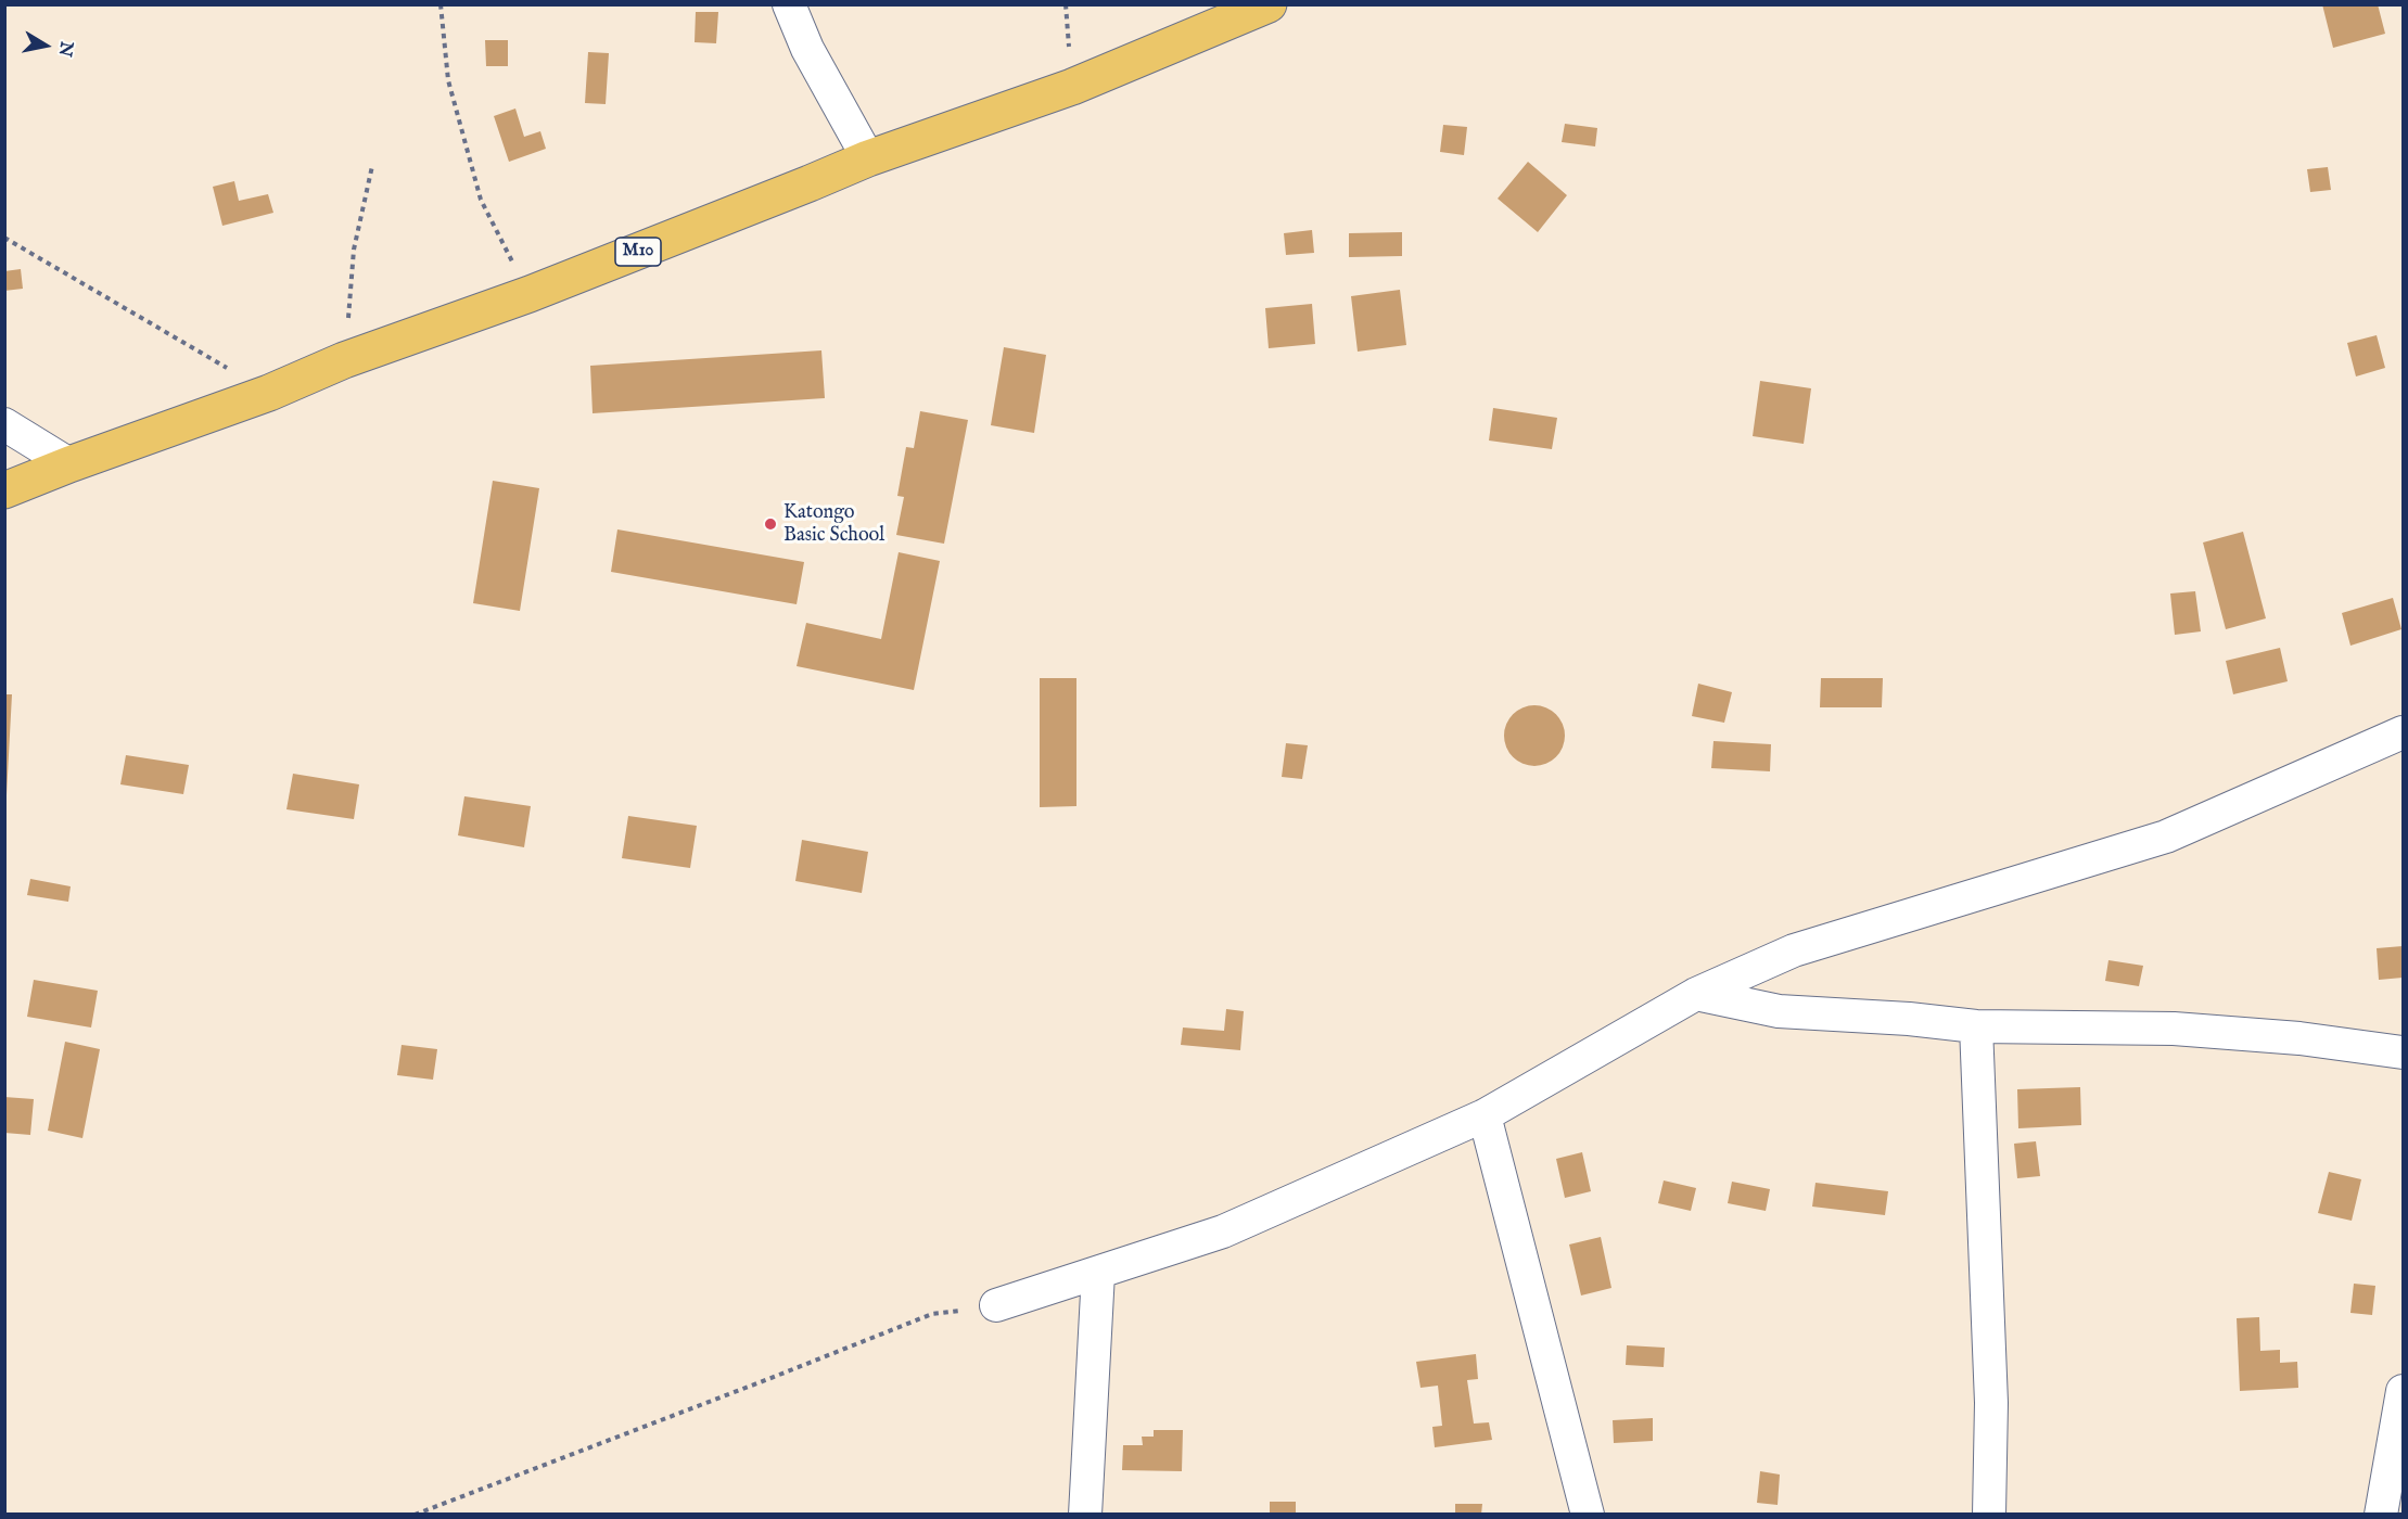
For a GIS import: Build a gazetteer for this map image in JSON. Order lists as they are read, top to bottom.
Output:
{
  "streets": {
    "main road": ["M10"]
  },
  "places": ["Katongo Basic School"],
  "north": "right"
}
